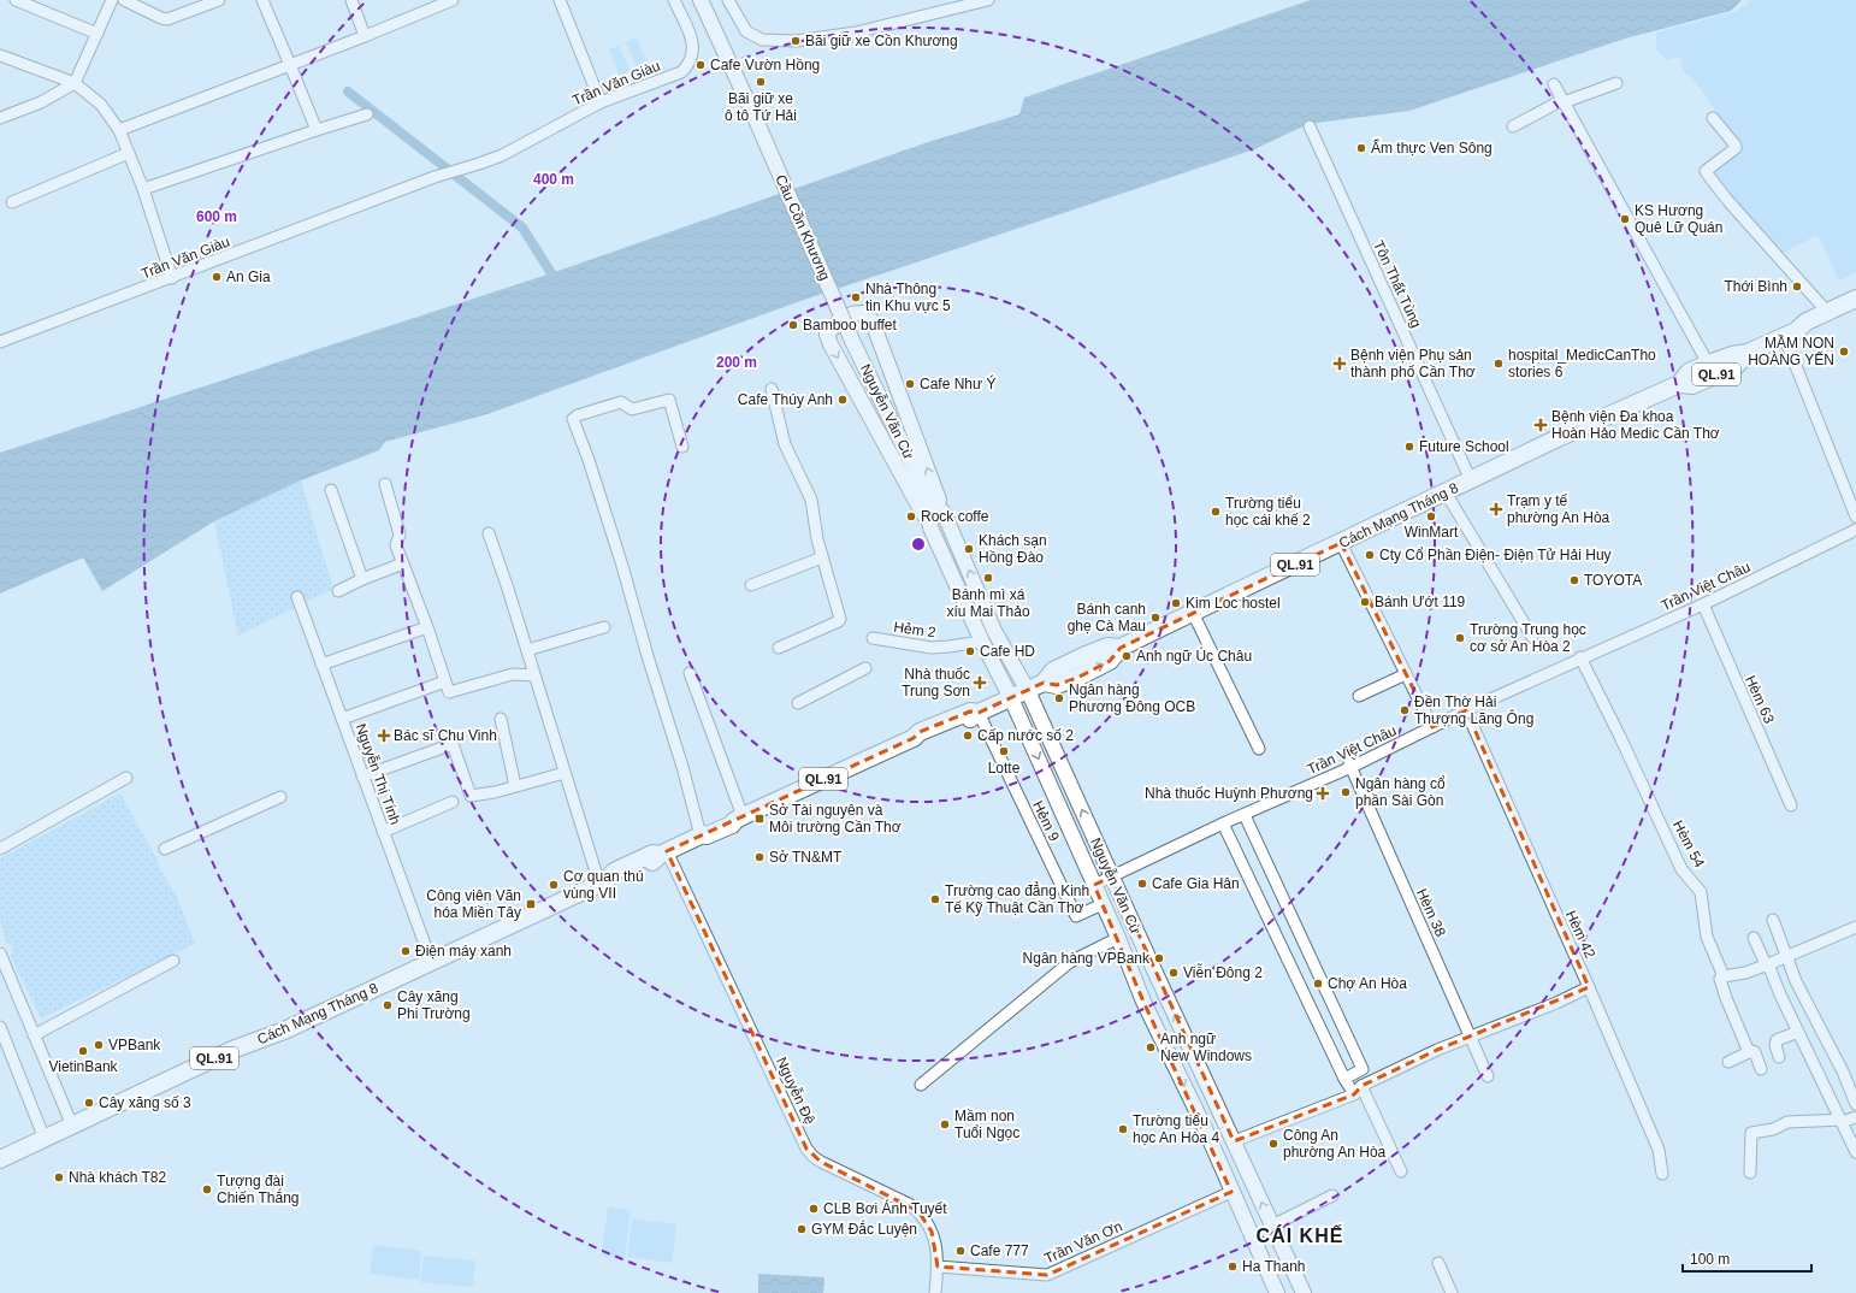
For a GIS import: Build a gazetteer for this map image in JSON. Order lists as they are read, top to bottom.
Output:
{
  "streets": {
    "highway": ["QL.91", "Cách Mạng Tháng 8"],
    "main road": ["Cầu Cồn Khương", "Nguyễn Văn Cừ"],
    "street": [
      "Trần Văn Giàu",
      "Tôn Thất Tùng",
      "Trần Việt Châu",
      "Hẻm 2",
      "Hèm 63",
      "Nguyễn Thị Tính",
      "Hẻm 9",
      "Hèm 54",
      "Hèm 38",
      "Hèm 42",
      "Nguyễn Đệ",
      "Trần Văn Ơn"
    ]
  },
  "crossings": [
    ["Cầu Cồn Khương", "Nguyễn Văn Cừ"],
    ["Tôn Thất Tùng", "Cách Mạng Tháng 8"],
    ["Nguyễn Văn Cừ", "Cách Mạng Tháng 8"],
    ["Nguyễn Văn Cừ", "Trần Việt Châu"],
    ["Nguyễn Văn Cừ", "Hẻm 2"],
    ["Nguyễn Văn Cừ", "Hẻm 9"],
    ["Nguyễn Văn Cừ", "Trần Văn Ơn"],
    ["Cách Mạng Tháng 8", "Nguyễn Thị Tính"],
    ["Cách Mạng Tháng 8", "Hẻm 9"],
    ["Cách Mạng Tháng 8", "Nguyễn Đệ"],
    ["Trần Việt Châu", "Hèm 63"],
    ["Trần Việt Châu", "Hèm 54"],
    ["Trần Việt Châu", "Hèm 38"],
    ["Trần Việt Châu", "Hèm 42"],
    ["Nguyễn Đệ", "Trần Văn Ơn"]
  ],
  "districts": ["CÁI KHẾ"],
  "places": {
    "other": [
      "Bãi giữ xe Cồn Khương",
      "Cafe Vườn Hồng",
      "Bãi giữ xe ô tô Tứ Hải",
      "Ẩm thực Ven Sông",
      "KS Hương Quê Lữ Quán",
      "An Gia",
      "Thới Bình",
      "Nhà Thông tin Khu vực 5",
      "Bamboo buffet",
      "MẦM NON HOÀNG YẾN",
      "hospital_MedicCanTho stories 6",
      "Cafe Như Ý",
      "Cafe Thúy Anh",
      "Future School",
      "Trường tiểu học cái khế 2",
      "Rock coffe",
      "WinMart",
      "Khách sạn Hồng Đào",
      "Cty Cổ Phần Điện- Điện Tử Hải Huy",
      "Bánh mì xá xíu Mai Thảo",
      "TOYOTA",
      "Bánh Ướt 119",
      "Kim Loc hostel",
      "Bánh canh ghẹ Cà Mau",
      "Trường Trung học cơ sở An Hòa 2",
      "Cafe HD",
      "Anh ngữ Úc Châu",
      "Ngân hàng Phương Đông OCB",
      "Đền Thờ Hải Thượng Lãng Ông",
      "Cấp nước số 2",
      "Lotte",
      "Ngân hàng cổ phần Sài Gòn",
      "Sở TN&MT",
      "Cafe Gia Hân",
      "Cơ quan thú vùng VII",
      "Trường cao đẳng Kinh Tế Kỹ Thuật Cần Thơ",
      "Điện máy xanh",
      "Ngân hàng VPBank",
      "Viễn Đông 2",
      "Chợ An Hòa",
      "Cây xăng Phi Trường",
      "VPBank",
      "Anh ngữ New Windows",
      "VietinBank",
      "Cây xăng số 3",
      "Mầm non Tuổi Ngọc",
      "Trường tiểu học An Hòa 4",
      "Công An phường An Hòa",
      "Nhà khách T82",
      "Tượng đài Chiến Thắng",
      "CLB Bơi Ánh Tuyết",
      "GYM Đắc Luyện",
      "Cafe 777",
      "Ha Thanh"
    ],
    "health": [
      "Bệnh viện Phụ sản thành phố Cần Thơ",
      "Bệnh viện Đa khoa Hoàn Hảo Medic Cần Thơ",
      "Trạm y tế phường An Hòa",
      "Nhà thuốc Trung Sơn",
      "Bác sĩ Chu Vinh",
      "Nhà thuốc Huỳnh Phương"
    ],
    "transit": ["Sở Tài nguyên và Môi trường Cần Thơ", "Công viên Văn hóa Miền Tây"]
  },
  "scale_bar": "100 m",
  "rings": ["400 m", "600 m", "200 m"]
}
